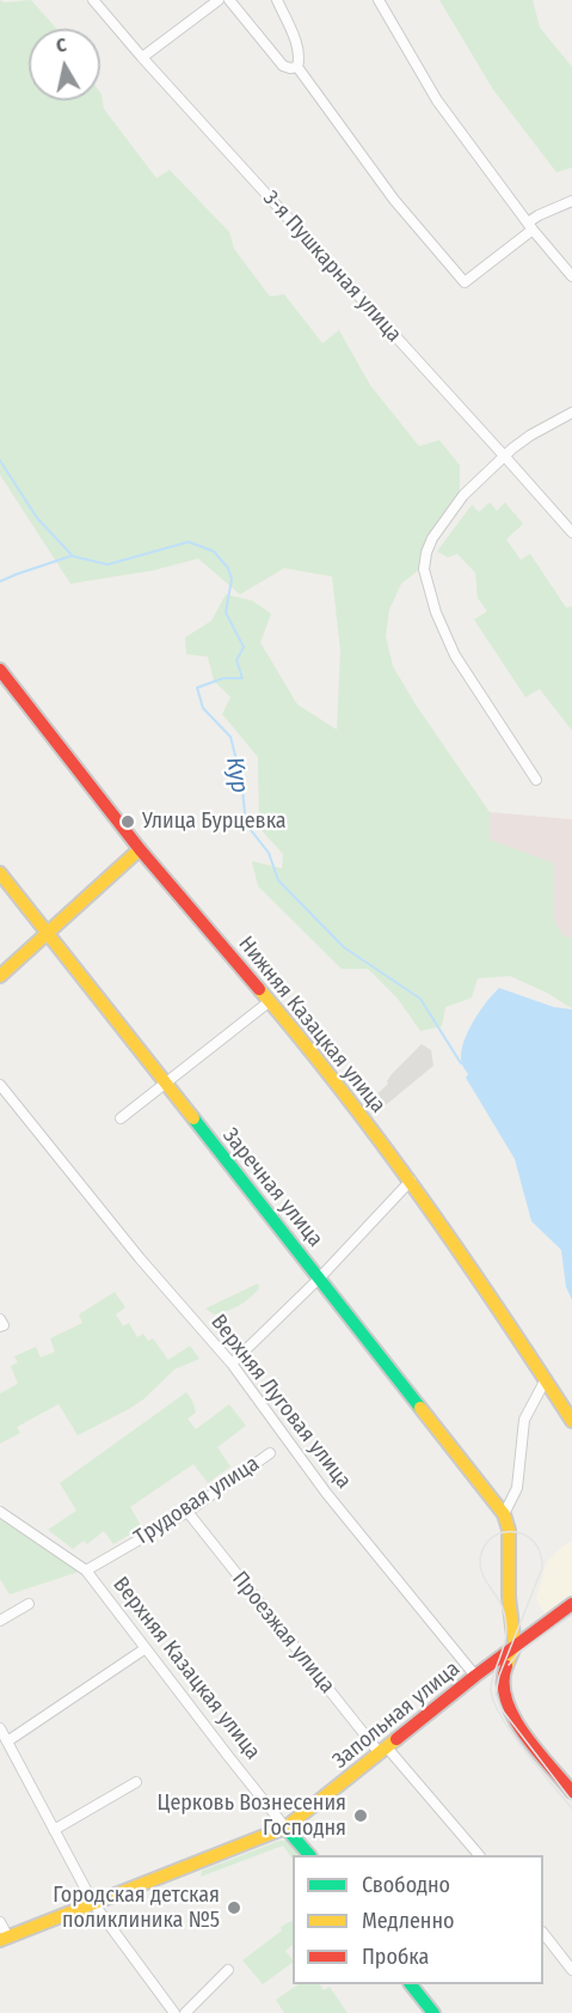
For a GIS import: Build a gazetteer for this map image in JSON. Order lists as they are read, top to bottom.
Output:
{
  "streets": {
    "street": [
      "3-я Пушкарная улица",
      "Нижняя Казацкая улица",
      "Заречная улица",
      "Верхняя Луговая улица",
      "Трудовая улица",
      "Проезжая улица",
      "Верхняя Казацкая улица",
      "Запольная улица"
    ]
  },
  "crossings": [
    ["Заречная улица", "Запольная улица"],
    ["Верхняя Луговая улица", "Запольная улица"],
    ["Трудовая улица", "Проезжая улица"],
    ["Трудовая улица", "Верхняя Казацкая улица"],
    ["Проезжая улица", "Запольная улица"],
    ["Верхняя Казацкая улица", "Запольная улица"]
  ],
  "water": ["Кур"],
  "places": ["Улица Бурцевка", "Церковь Вознесения Господня", "Городская детская поликлиника №5"],
  "legend": ["Свободно", "Медленно", "Пробка"],
  "north": "top"
}
